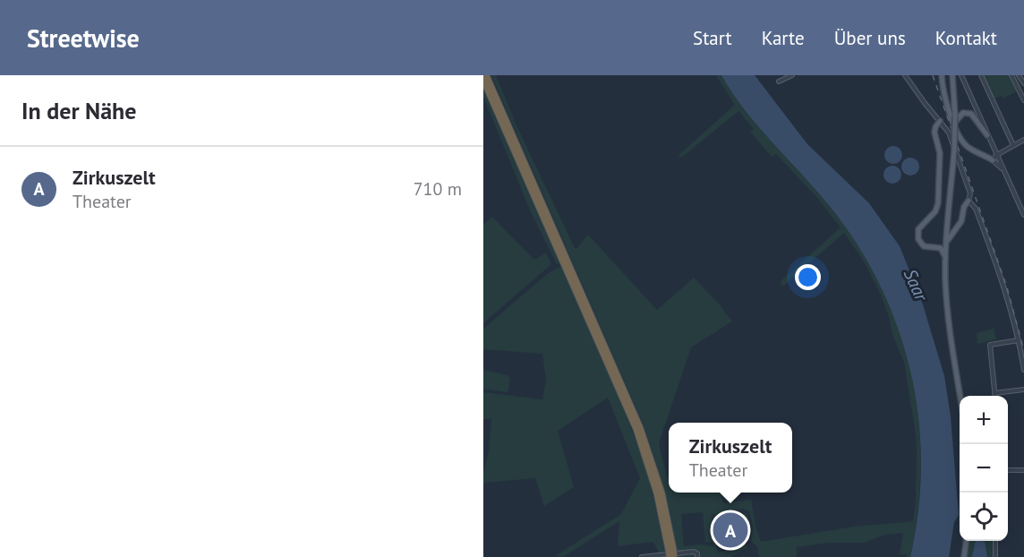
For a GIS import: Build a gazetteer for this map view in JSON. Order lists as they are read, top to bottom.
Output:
{
  "water": ["Saar"],
  "page": {
    "header": "Streetwise",
    "nav": [
      "Start",
      "Karte",
      "Über uns",
      "Kontakt"
    ],
    "heading": "In der Nähe",
    "list": [
      {
        "mark": "A",
        "name": "Zirkuszelt",
        "note": "Theater",
        "value": "710 m"
      }
    ],
    "map_buttons": ["+", "−"],
    "popup": ["Zirkuszelt", "Theater"],
    "pins": "A"
  }
}
